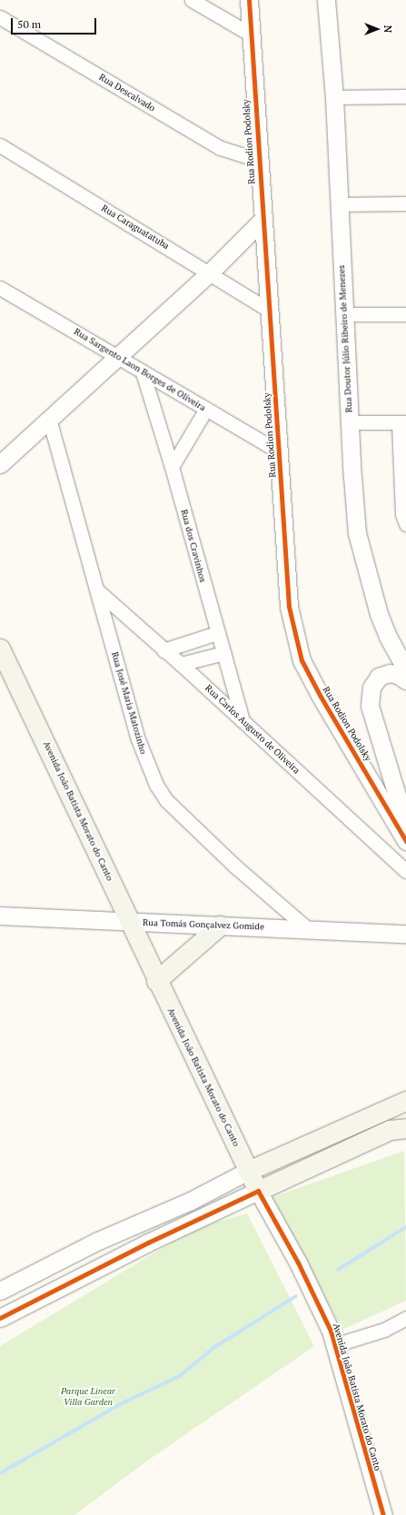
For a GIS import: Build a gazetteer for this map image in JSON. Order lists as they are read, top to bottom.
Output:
{
  "streets": {
    "main road": ["Avenida João Batista Morato do Canto"],
    "street": [
      "Rua Descalvado",
      "Rua Rodion Podolsky",
      "Rua Caraguatatuba",
      "Rua Doutor Júlio Ribeiro de Menezes",
      "Rua Sargento Laon Borges de Oliveira",
      "Rua dos Cravinhos",
      "Rua José Maria Matozinho",
      "Rua Carlos Augusto de Oliveira",
      "Rua Tomás Gonçalvez Gomide"
    ]
  },
  "crossings": [
    ["Rua Descalvado", "Rua Rodion Podolsky"],
    ["Rua Rodion Podolsky", "Rua Caraguatatuba"],
    ["Rua Rodion Podolsky", "Rua Sargento Laon Borges de Oliveira"],
    ["Rua Sargento Laon Borges de Oliveira", "Rua dos Cravinhos"],
    ["Rua dos Cravinhos", "Rua Carlos Augusto de Oliveira"],
    ["Rua José Maria Matozinho", "Rua Carlos Augusto de Oliveira"],
    ["Rua José Maria Matozinho", "Rua Tomás Gonçalvez Gomide"],
    ["Avenida João Batista Morato do Canto", "Rua Tomás Gonçalvez Gomide"]
  ],
  "parks": ["Parque Linear Villa Garden"],
  "scale_bar": "50 m",
  "north": "right"
}
